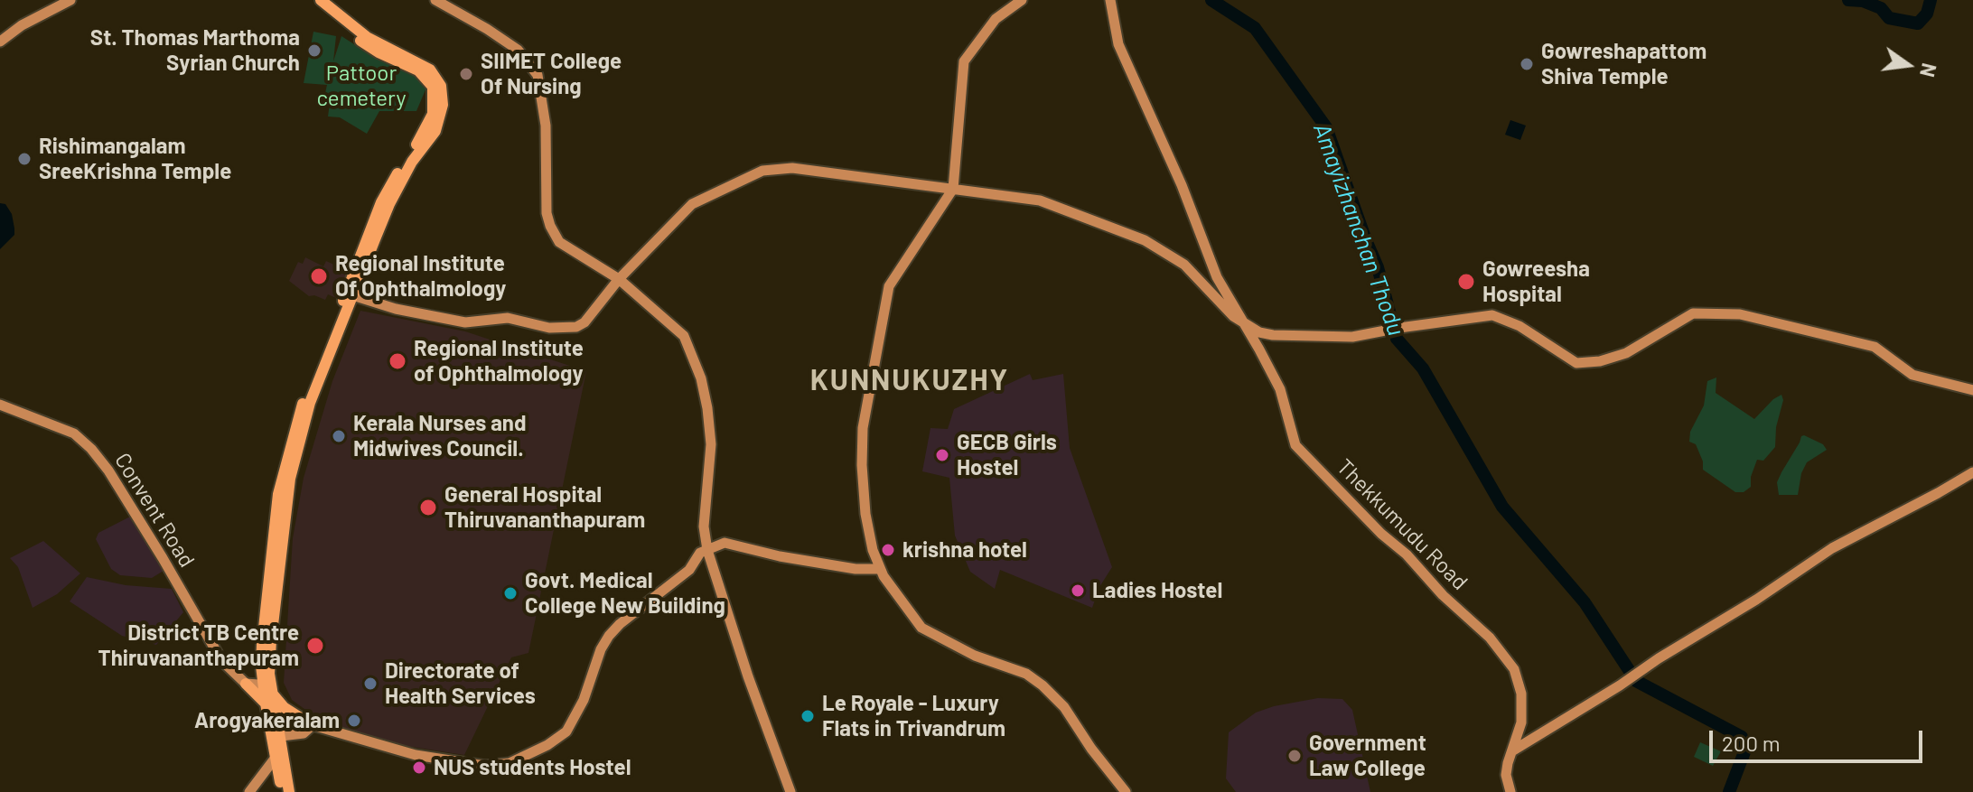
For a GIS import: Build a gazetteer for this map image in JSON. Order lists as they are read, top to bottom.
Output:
{
  "streets": {
    "street": ["Convent Road", "Thekkumudu Road"]
  },
  "districts": ["KUNNUKUZHY"],
  "water": ["Amayizhanchan Thodu"],
  "parks": ["Pattoor cemetery"],
  "places": [
    "St. Thomas Marthoma Syrian Church",
    "Gowreshapattom Shiva Temple",
    "SIIMET College Of Nursing",
    "Rishimangalam SreeKrishna Temple",
    "Regional Institute Of Ophthalmology",
    "Gowreesha Hospital",
    "Regional Institute of Ophthalmology",
    "Kerala Nurses and Midwives Council.",
    "GECB Girls Hostel",
    "General Hospital Thiruvananthapuram",
    "krishna hotel",
    "Ladies Hostel",
    "Govt. Medical College New Building",
    "District TB Centre Thiruvananthapuram",
    "Directorate of Health Services",
    "Le Royale - Luxury Flats in Trivandrum",
    "Arogyakeralam",
    "Government Law College",
    "NUS students Hostel"
  ],
  "scale_bar": "200 m",
  "north": "right"
}
